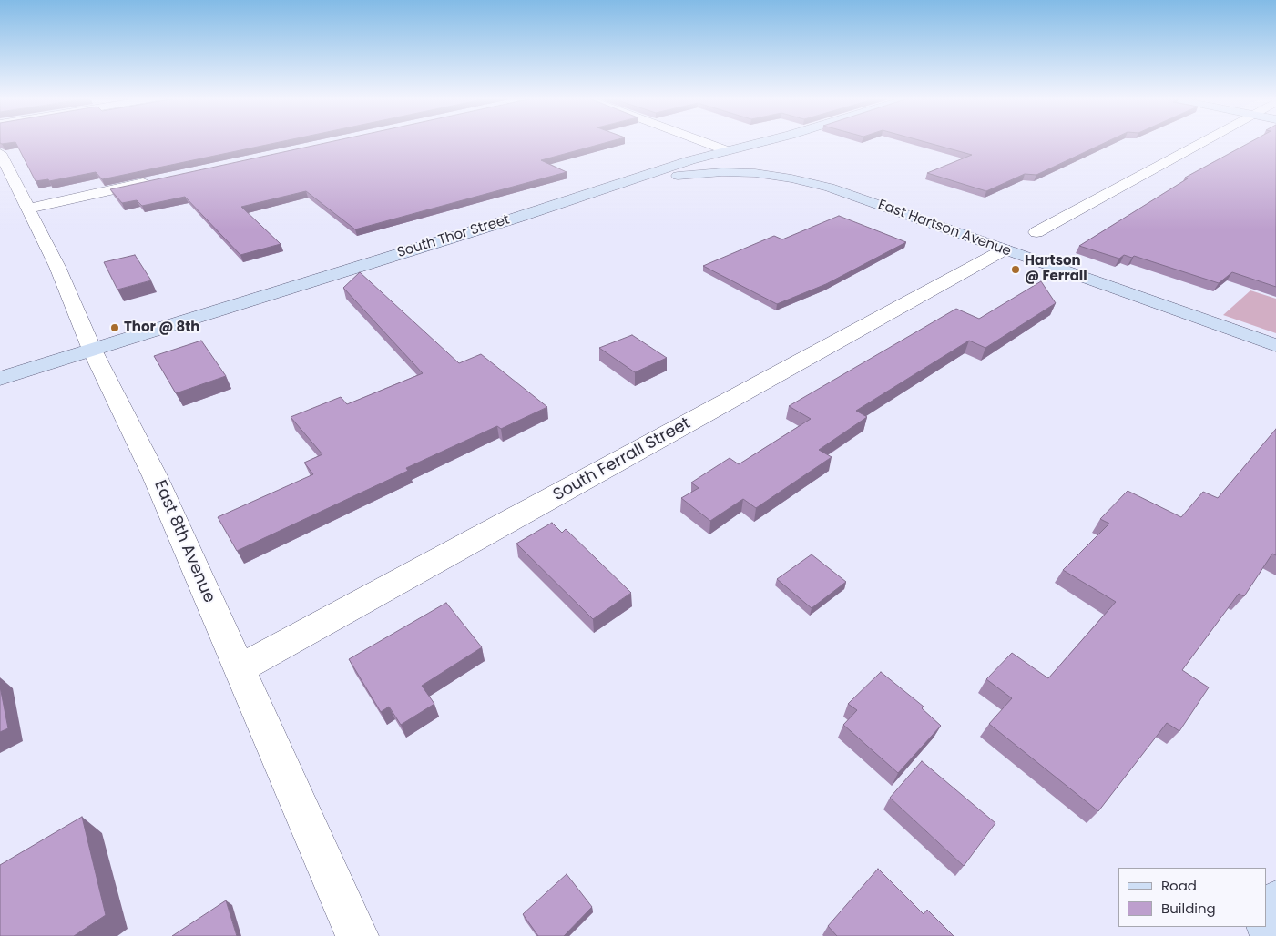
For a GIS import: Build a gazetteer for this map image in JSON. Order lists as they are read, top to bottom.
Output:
{
  "streets": {
    "main road": ["East Hartson Avenue", "South Thor Street"],
    "street": ["South Ferrall Street", "East 8th Avenue"]
  },
  "crossings": [
    ["East Hartson Avenue", "South Thor Street"],
    ["East Hartson Avenue", "South Ferrall Street"],
    ["South Thor Street", "East 8th Avenue"],
    ["South Ferrall Street", "East 8th Avenue"]
  ],
  "places": ["Hartson @ Ferrall", "Thor @ 8th"],
  "legend": ["Road", "Building"]
}
